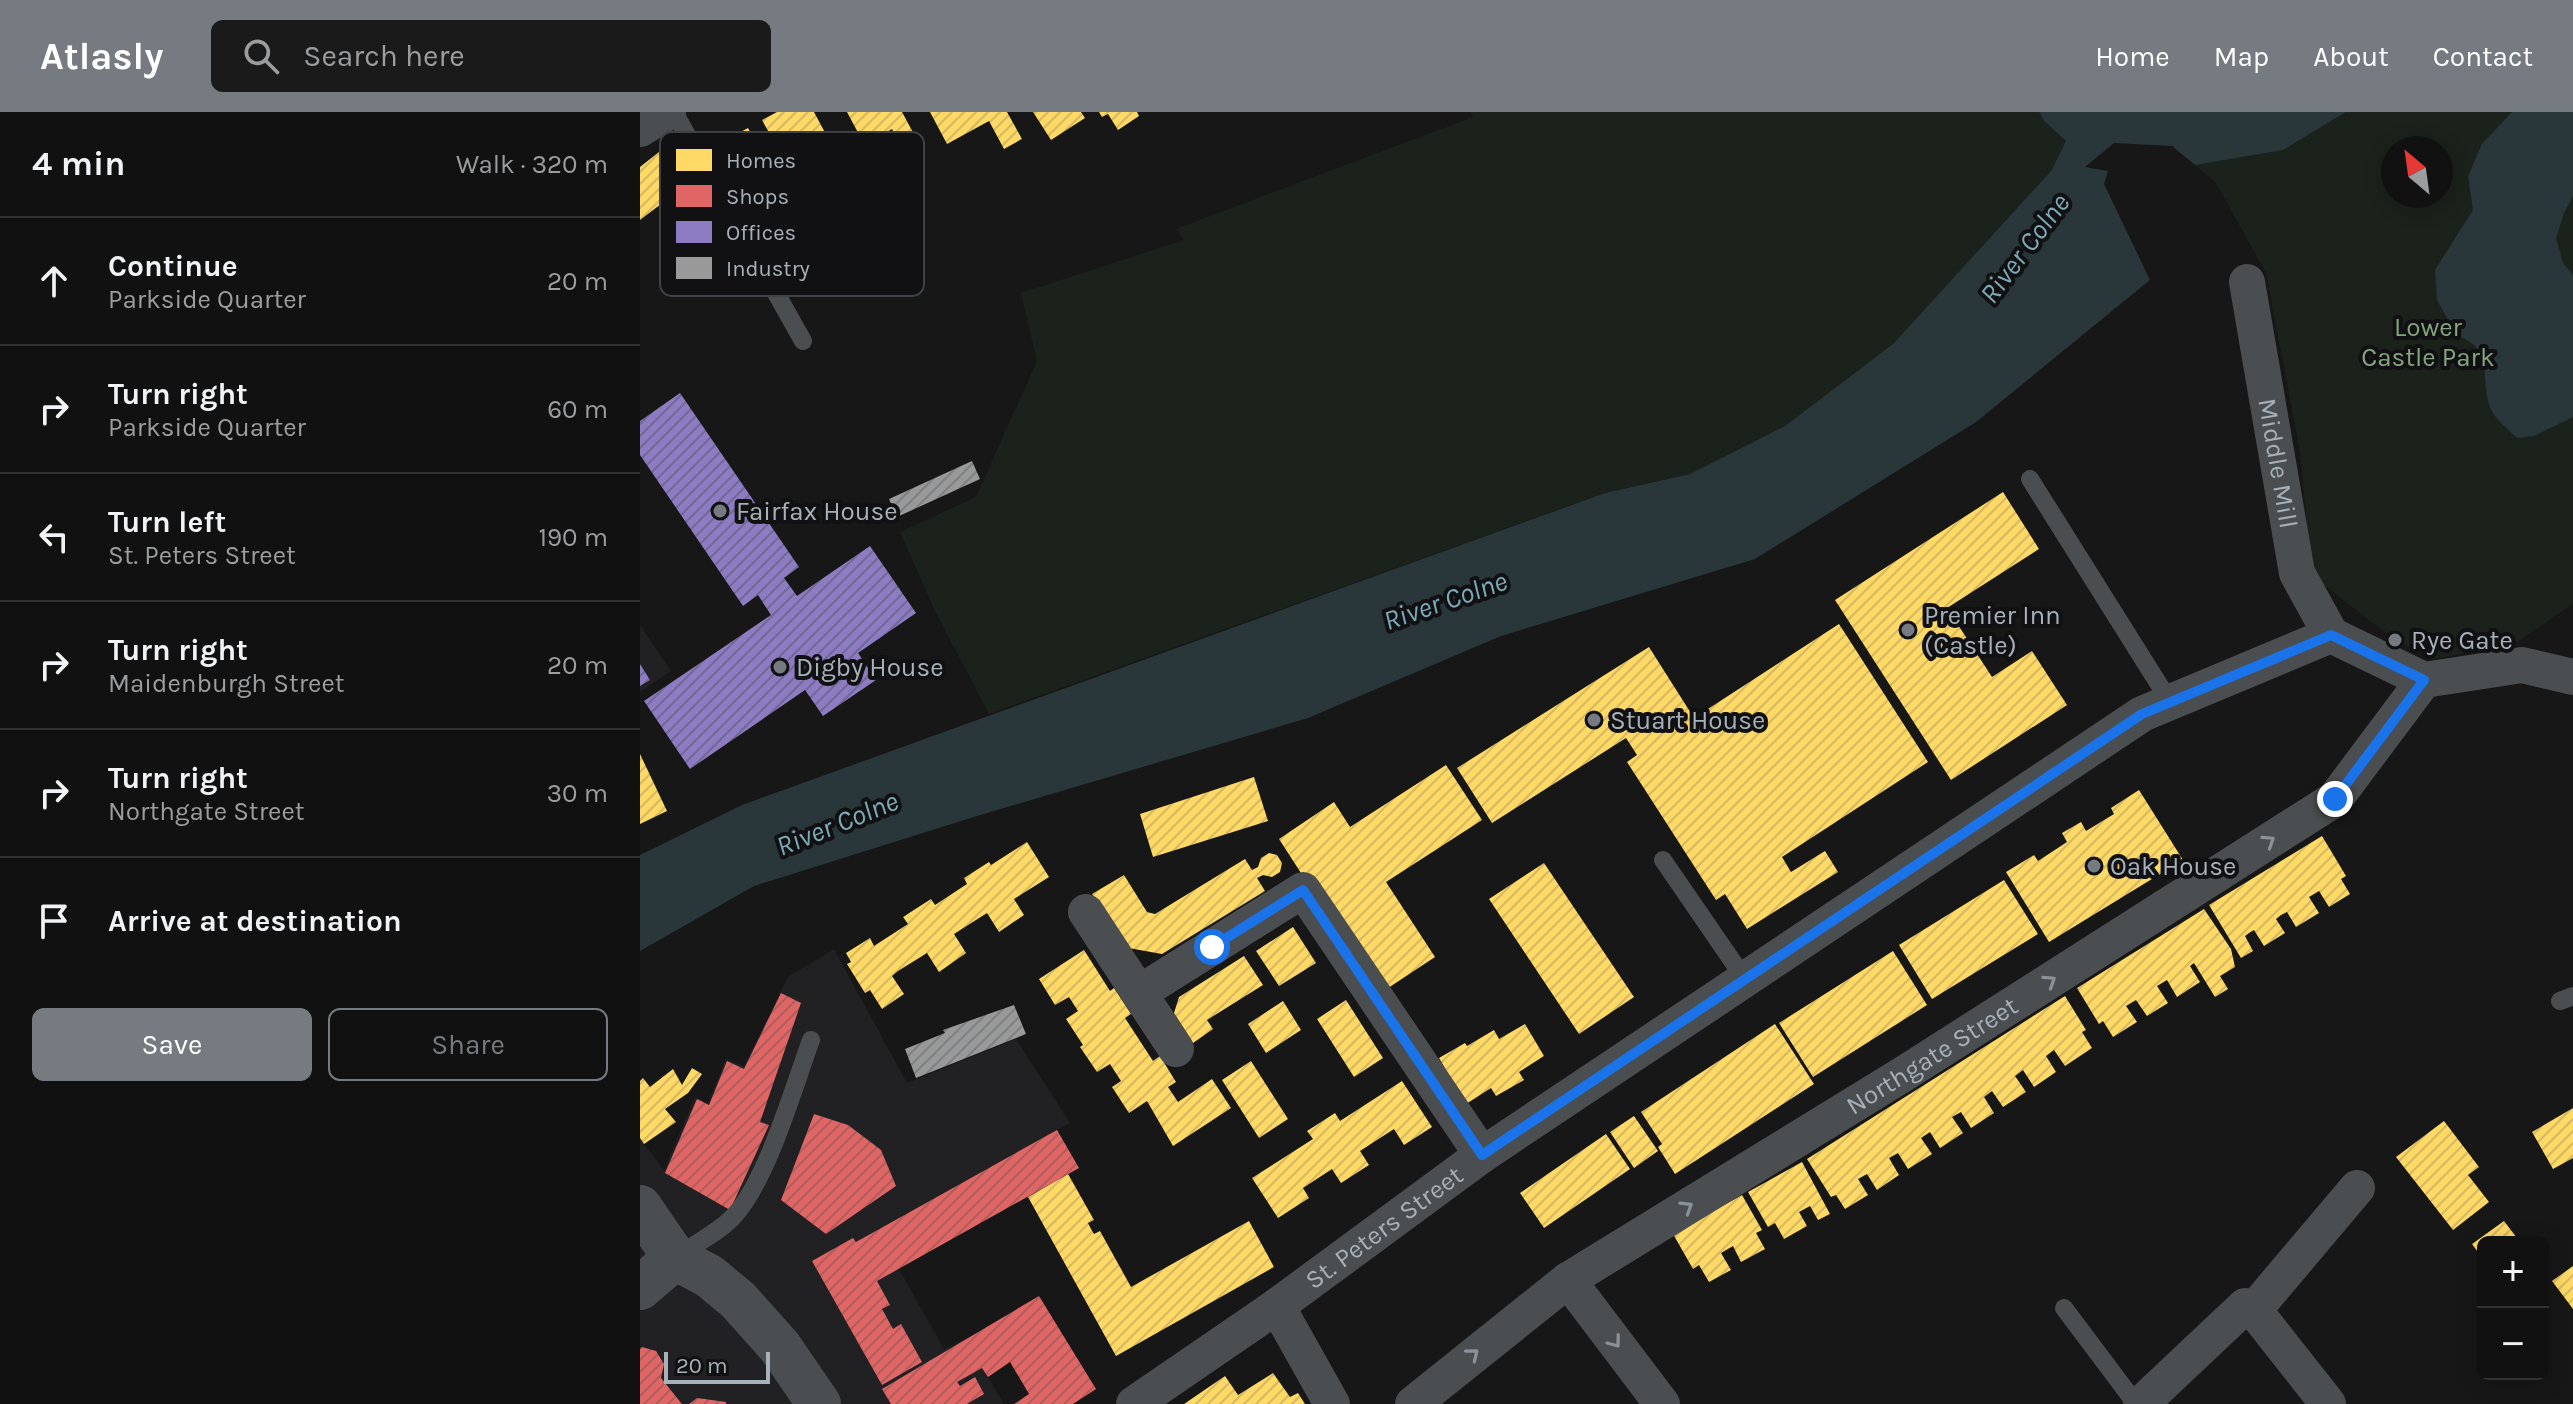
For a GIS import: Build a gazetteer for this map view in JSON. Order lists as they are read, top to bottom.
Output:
{
  "streets": {
    "street": ["Middle Mill", "Northgate Street", "St. Peters Street"]
  },
  "crossings": [
    ["Middle Mill", "St. Peters Street"]
  ],
  "one_way": ["Northgate Street"],
  "water": ["River Colne"],
  "parks": ["Lower Castle Park"],
  "places": [
    "Fairfax House",
    "Premier Inn (Castle)",
    "Rye Gate",
    "Digby House",
    "Stuart House",
    "Oak House"
  ],
  "legend": [
    "Homes",
    "Shops",
    "Offices",
    "Industry"
  ],
  "scale_bar": "20 m",
  "north": "top left",
  "page": {
    "header": "Atlasly",
    "search": "Search here",
    "nav": [
      "Home",
      "Map",
      "About",
      "Contact"
    ],
    "heading": ["4 min", "Walk · 320 m"],
    "list": [
      ["Continue", "Parkside Quarter", "20 m"],
      ["Turn right", "Parkside Quarter", "60 m"],
      ["Turn left", "St. Peters Street", "190 m"],
      ["Turn right", "Maidenburgh Street", "20 m"],
      ["Turn right", "Northgate Street", "30 m"],
      "Arrive at destination"
    ],
    "buttons": ["Save", "Share"],
    "map_buttons": ["+", "−"],
    "scale": "20 m"
  }
}
